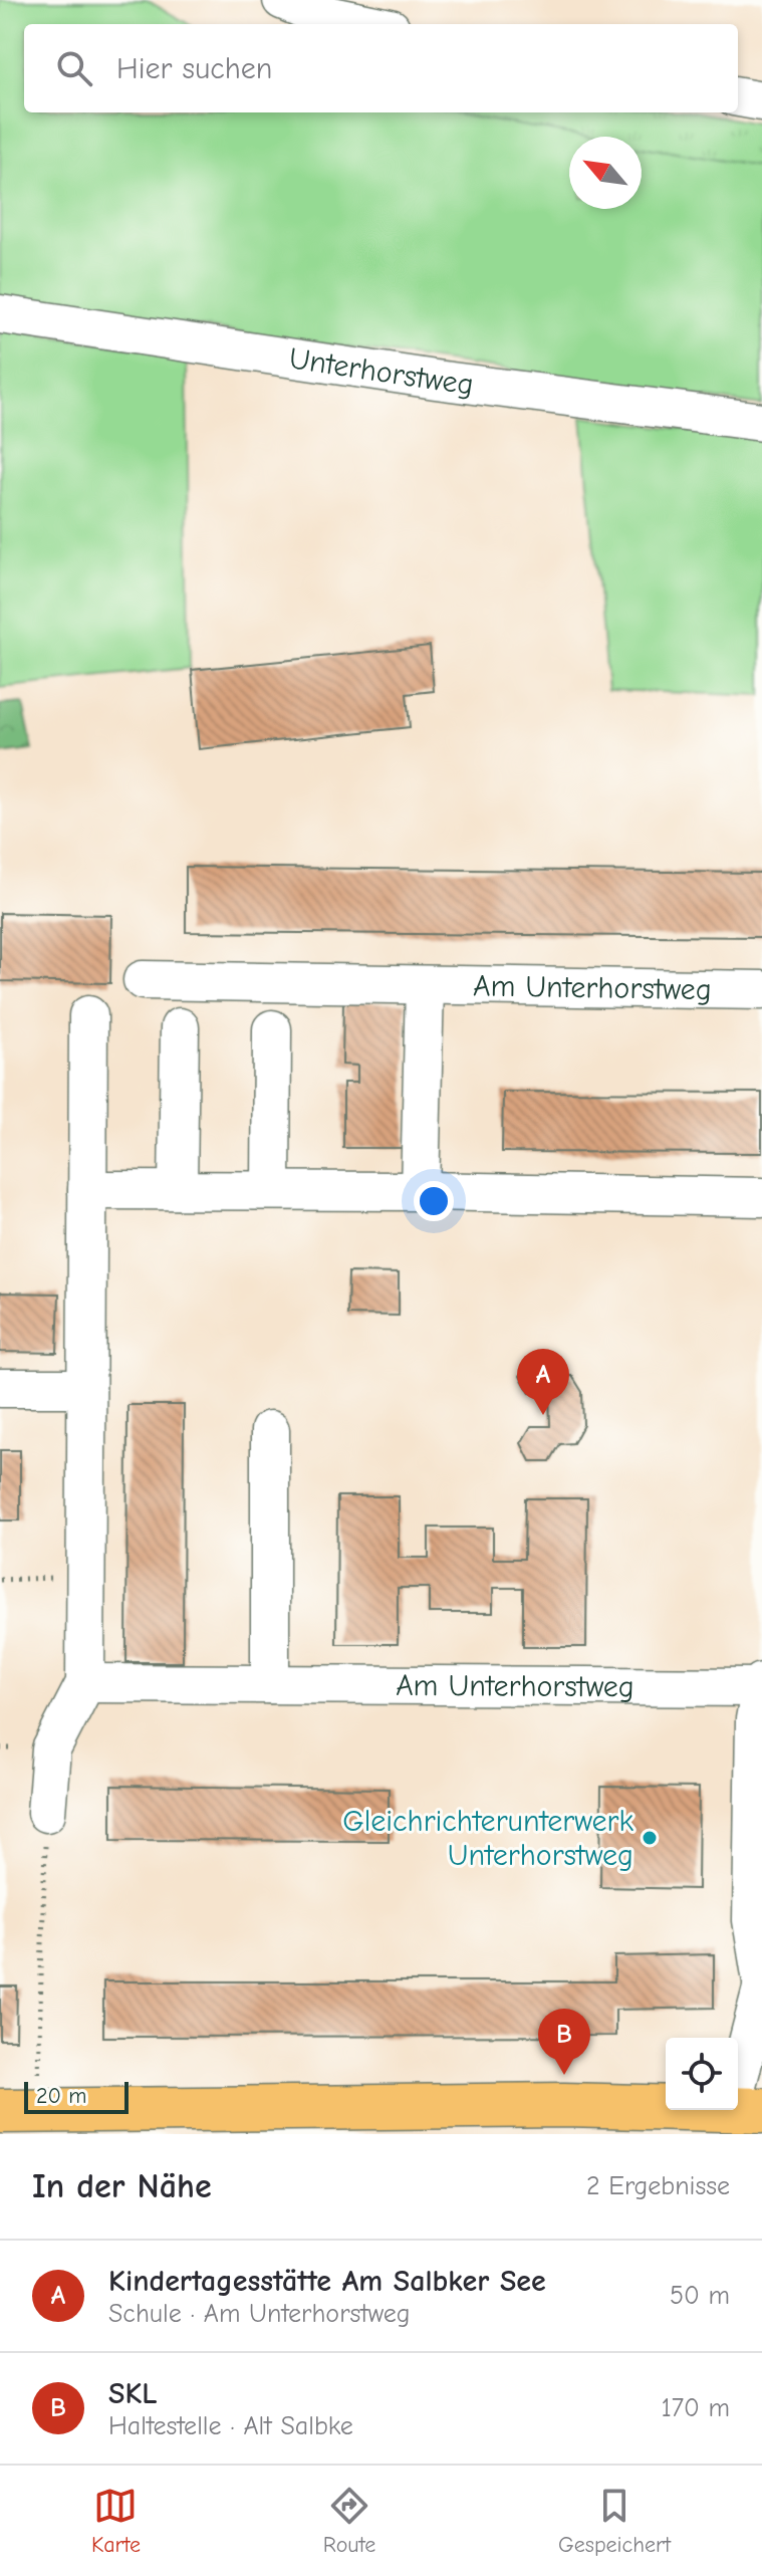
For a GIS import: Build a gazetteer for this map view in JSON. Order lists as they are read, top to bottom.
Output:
{
  "streets": {
    "street": ["Unterhorstweg", "Am Unterhorstweg"]
  },
  "places": ["Gleichrichterunterwerk Unterhorstweg"],
  "scale_bar": "20 m",
  "north": "top left",
  "page": {
    "search": "Hier suchen",
    "pins": ["A", "B"],
    "scale": "20 m",
    "heading": ["In der Nähe", "2 Ergebnisse"],
    "list": [
      {
        "mark": "A",
        "name": "Kindertagesstätte Am Salbker See",
        "note": "Schule · Am Unterhorstweg",
        "value": "50 m"
      },
      {
        "mark": "B",
        "name": "SKL",
        "note": "Haltestelle · Alt Salbke",
        "value": "170 m"
      }
    ],
    "nav": ["Karte", "Route", "Gespeichert"]
  }
}
